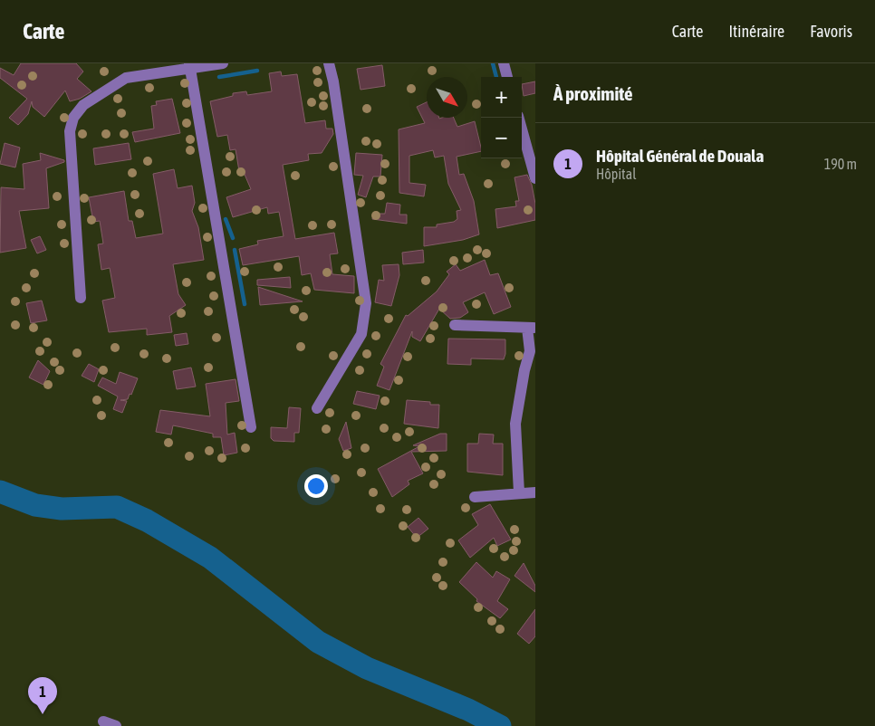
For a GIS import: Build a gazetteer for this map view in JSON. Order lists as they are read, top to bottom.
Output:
{
  "north": "bottom right",
  "page": {
    "header": "Carte",
    "nav": ["Carte", "Itinéraire", "Favoris"],
    "heading": "À proximité",
    "map_buttons": ["+", "−"],
    "list": [
      {
        "mark": "1",
        "name": "Hôpital Général de Douala",
        "note": "Hôpital",
        "value": "190 m"
      }
    ],
    "pins": "1"
  }
}
